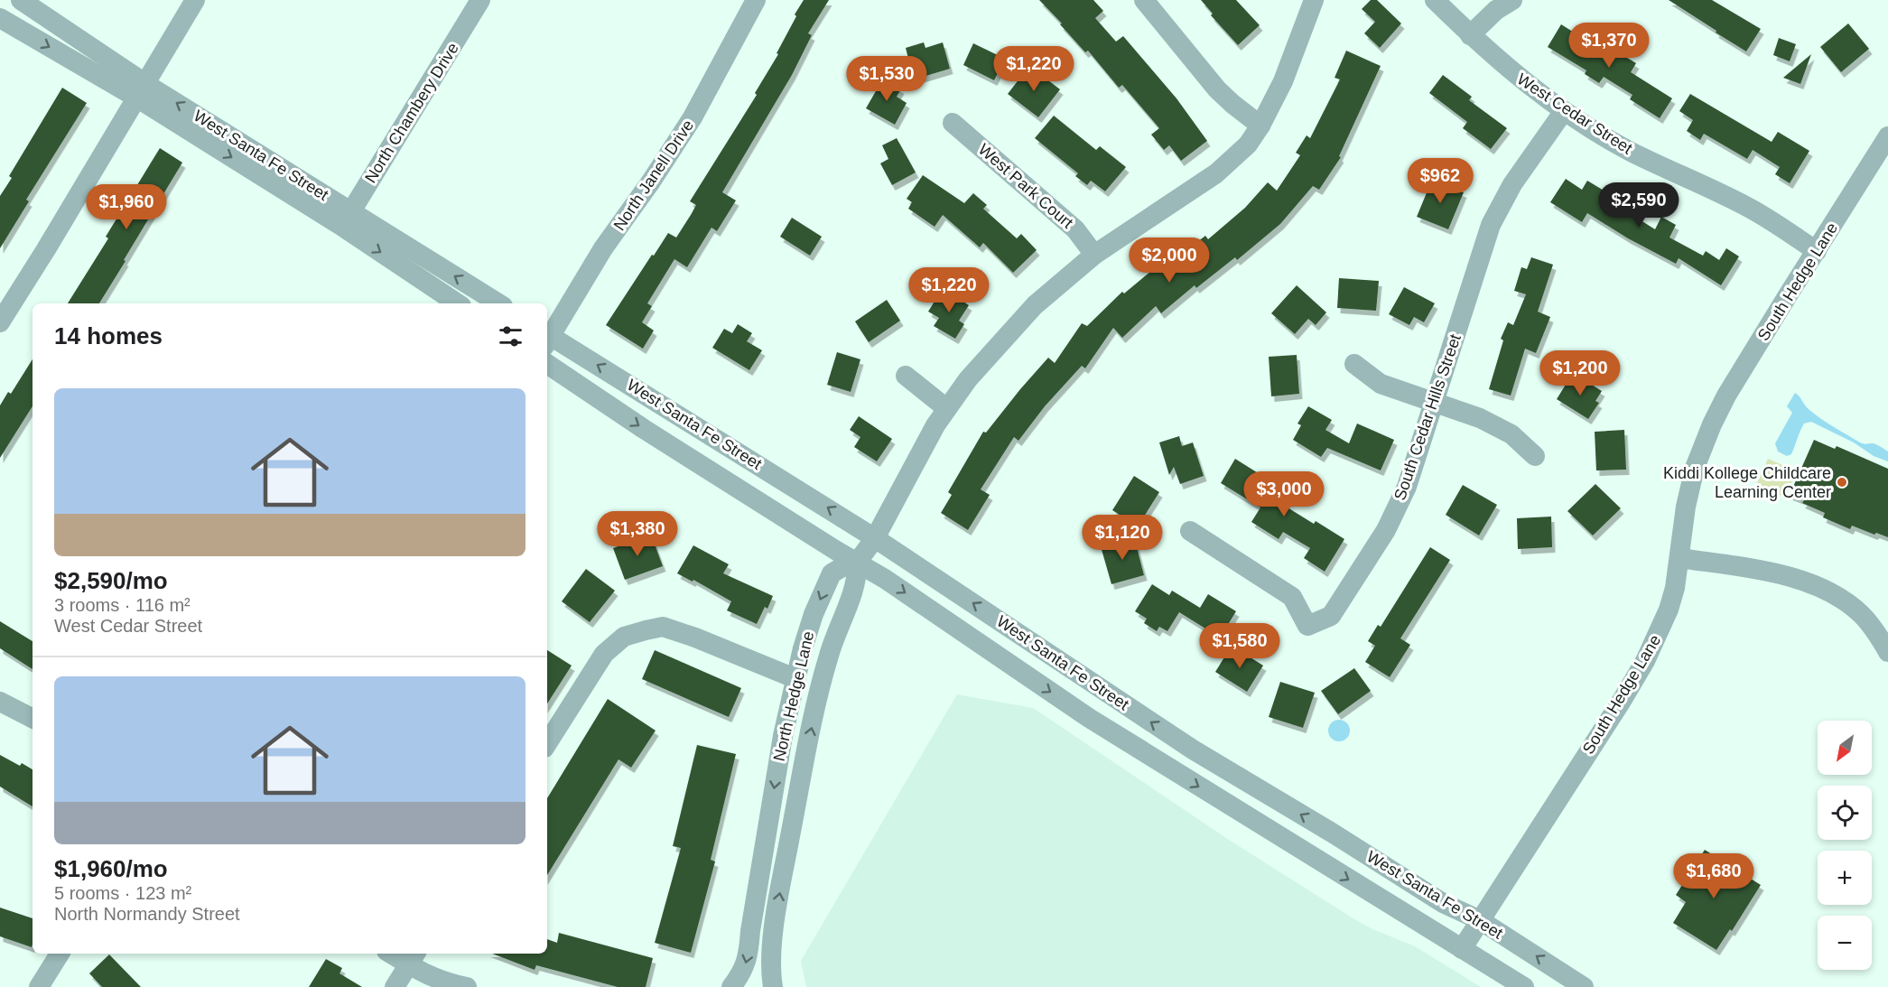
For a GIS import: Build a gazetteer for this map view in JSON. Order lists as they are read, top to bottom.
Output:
{
  "streets": {
    "street": [
      "North Chambery Drive",
      "West Cedar Street",
      "West Santa Fe Street",
      "North Janell Drive",
      "West Park Court",
      "South Hedge Lane",
      "South Cedar Hills Street",
      "North Hedge Lane"
    ]
  },
  "crossings": [
    ["North Chambery Drive", "West Santa Fe Street"],
    ["West Cedar Street", "South Hedge Lane"],
    ["West Cedar Street", "South Cedar Hills Street"],
    ["West Santa Fe Street", "South Hedge Lane"],
    ["West Santa Fe Street", "North Hedge Lane"]
  ],
  "places": ["Kiddi Kollege Childcare Learning Center"],
  "north": "bottom left",
  "page": {
    "price": [
      "$1,370",
      "$1,220",
      "$1,530",
      "$962",
      "$2,590",
      "$1,960",
      "$2,000",
      "$1,220",
      "$1,200",
      "$3,000",
      "$1,380",
      "$1,120",
      "$1,580",
      "$1,680"
    ],
    "heading": "14 homes",
    "list": [
      {
        "name": "$2,590/mo",
        "note": "3 rooms · 116 m² · West Cedar Street"
      },
      {
        "name": "$1,960/mo",
        "note": "5 rooms · 123 m² · North Normandy Street"
      }
    ],
    "map_buttons": ["+", "−"]
  }
}
